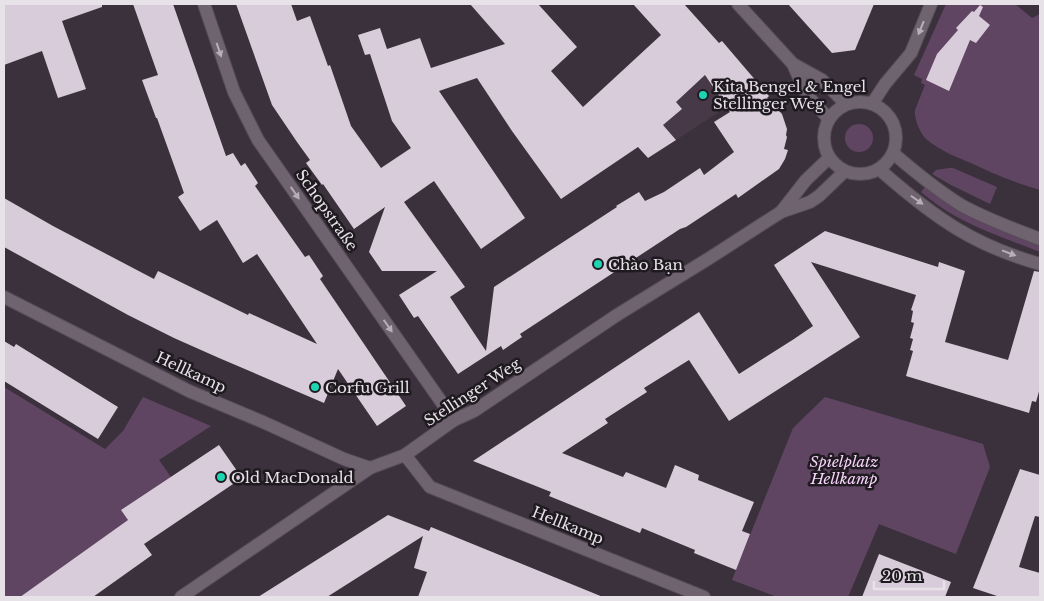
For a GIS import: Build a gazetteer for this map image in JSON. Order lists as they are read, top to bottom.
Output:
{
  "streets": {
    "street": ["Schopstraße", "Hellkamp", "Stellinger Weg"]
  },
  "crossings": [
    ["Schopstraße", "Stellinger Weg"],
    ["Hellkamp", "Stellinger Weg"]
  ],
  "one_way": ["Schopstraße"],
  "parks": ["Spielplatz Hellkamp"],
  "places": [
    "Kita Bengel & Engel Stellinger Weg",
    "Chào Bạn",
    "Corfu Grill",
    "Old MacDonald"
  ],
  "scale_bar": "20 m"
}
